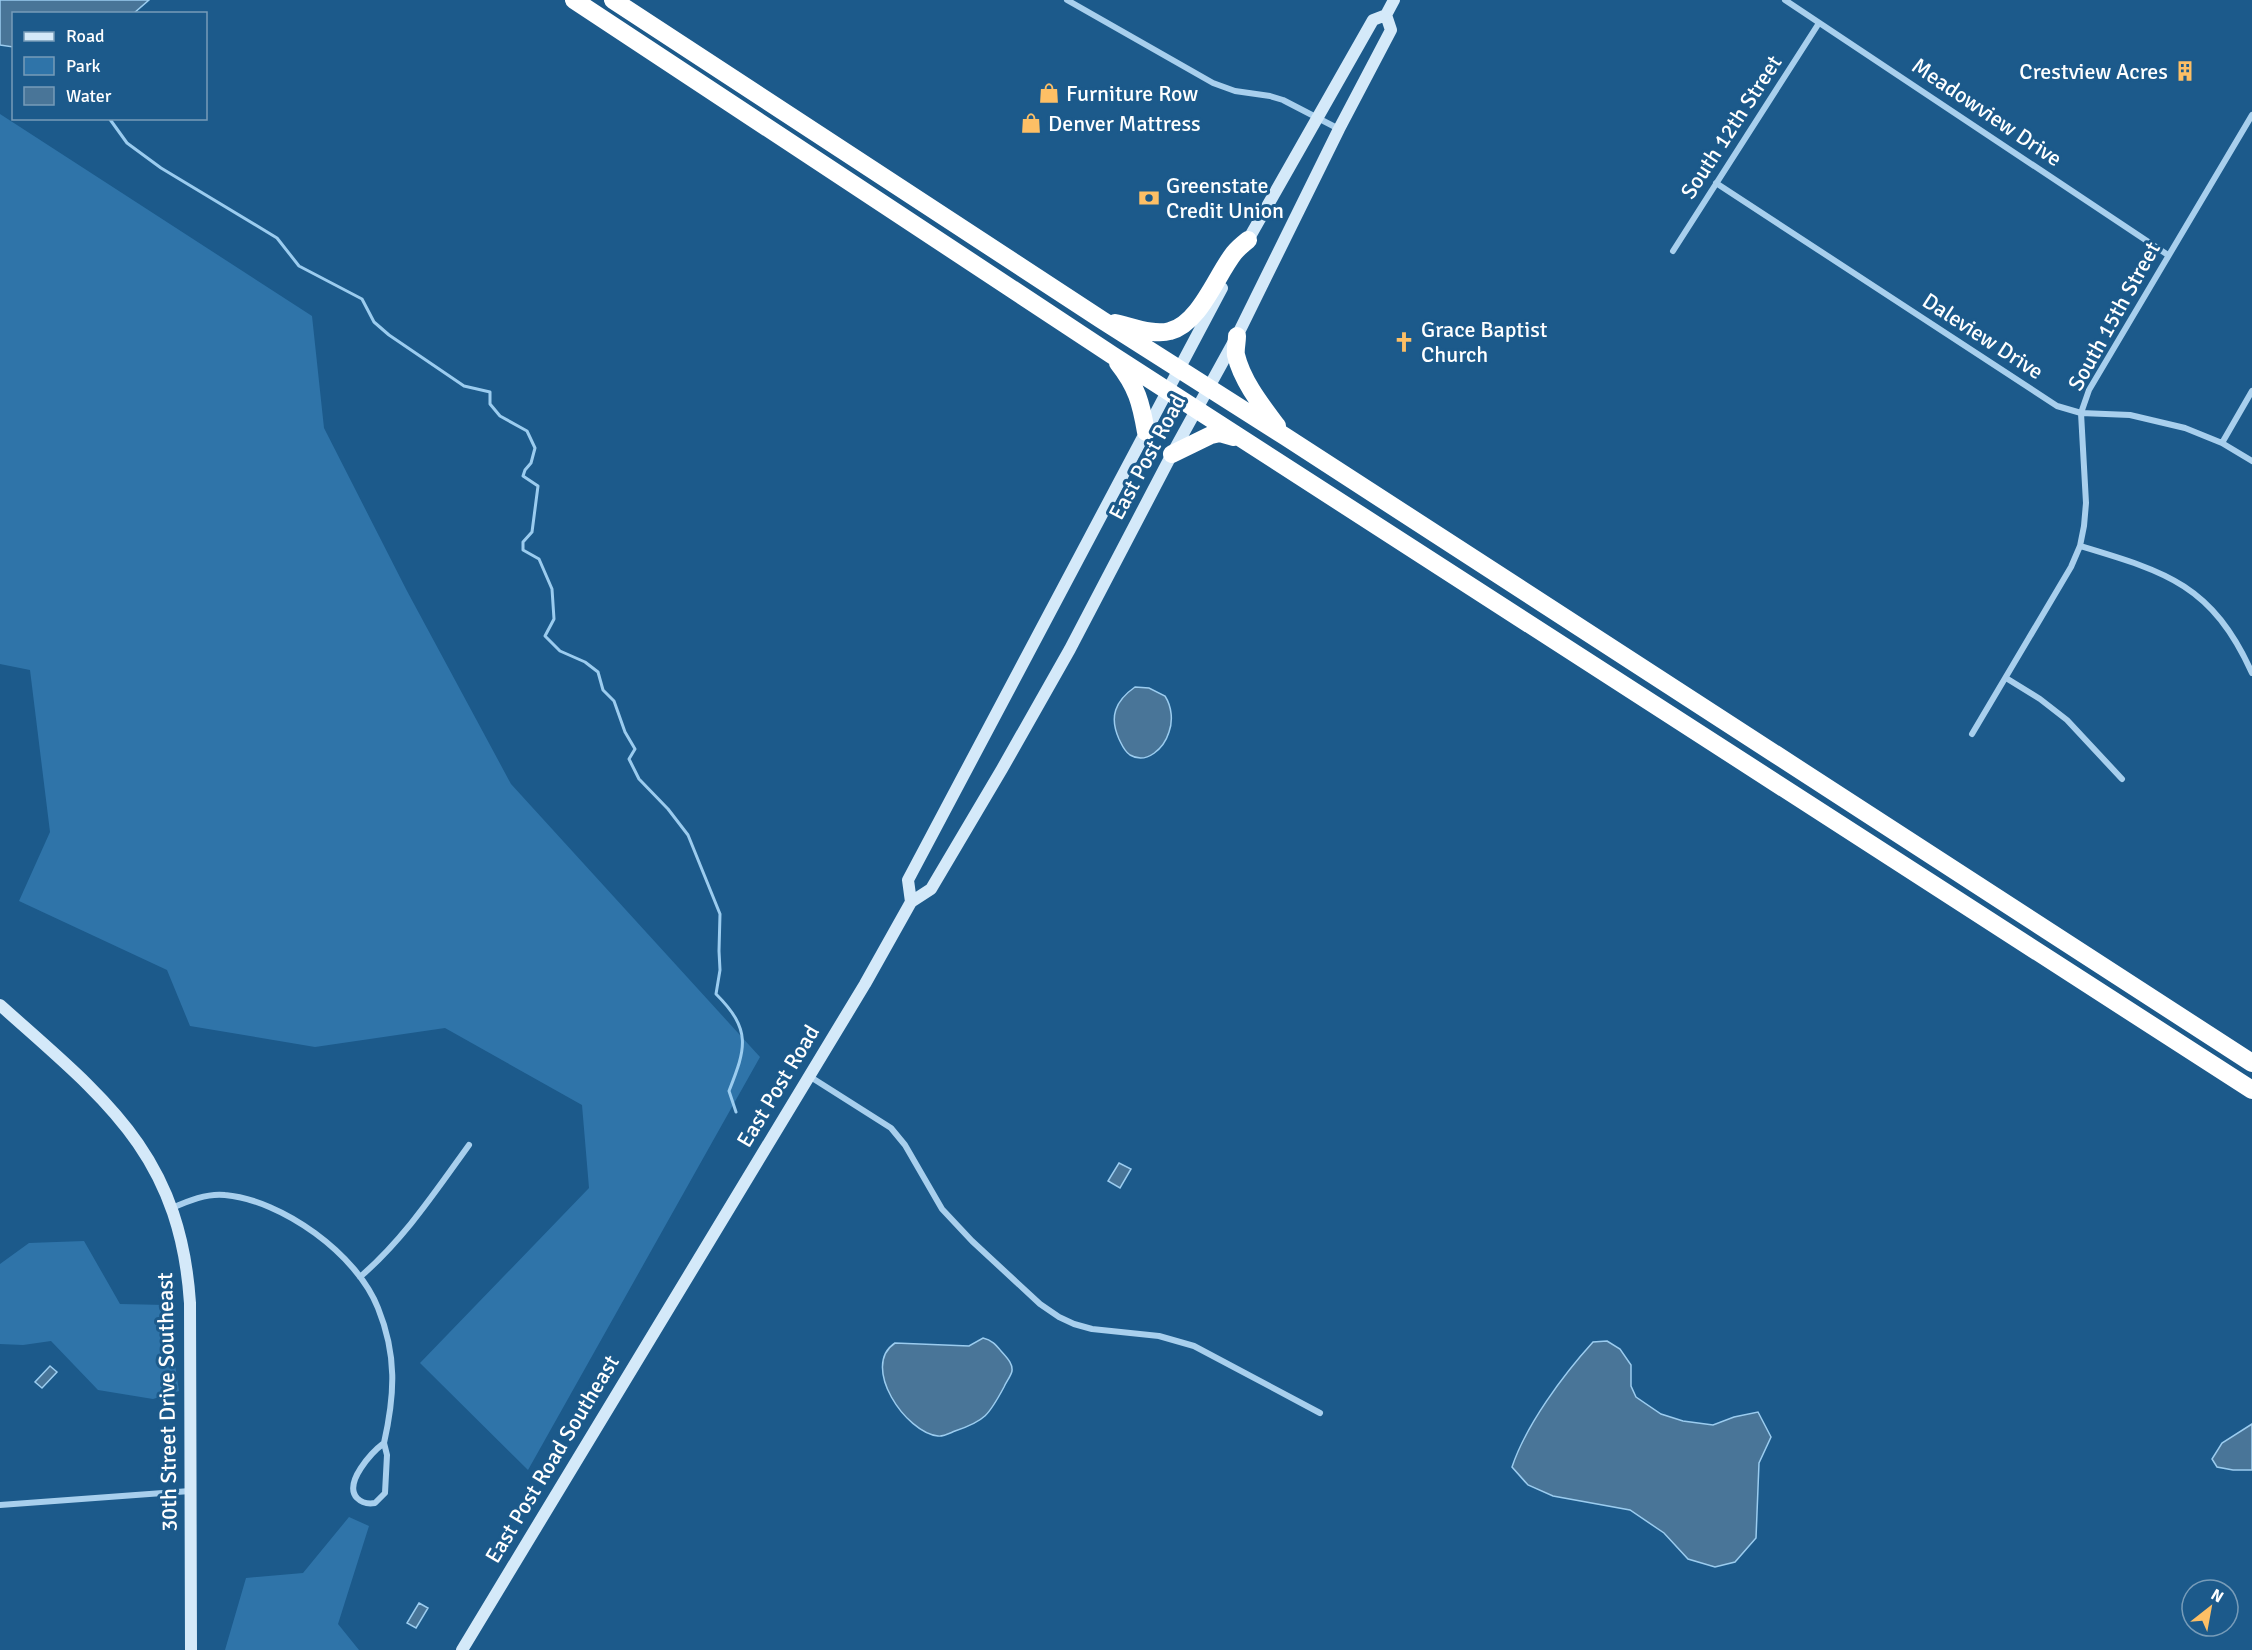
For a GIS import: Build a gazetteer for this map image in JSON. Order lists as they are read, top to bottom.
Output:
{
  "streets": {
    "main road": ["East Post Road", "30th Street Drive Southeast", "East Post Road Southeast"],
    "street": [
      "Meadowview Drive",
      "South 12th Street",
      "South 15th Street",
      "Daleview Drive"
    ]
  },
  "crossings": [
    ["Meadowview Drive", "South 12th Street"],
    ["Meadowview Drive", "South 15th Street"],
    ["South 12th Street", "Daleview Drive"],
    ["South 15th Street", "Daleview Drive"],
    ["East Post Road", "East Post Road Southeast"]
  ],
  "places": {
    "building": ["Crestview Acres"],
    "shop": ["Furniture Row", "Denver Mattress"],
    "bank": ["Greenstate Credit Union"],
    "church": ["Grace Baptist Church"]
  },
  "legend": ["Road", "Park", "Water"],
  "north": "top right"
}
